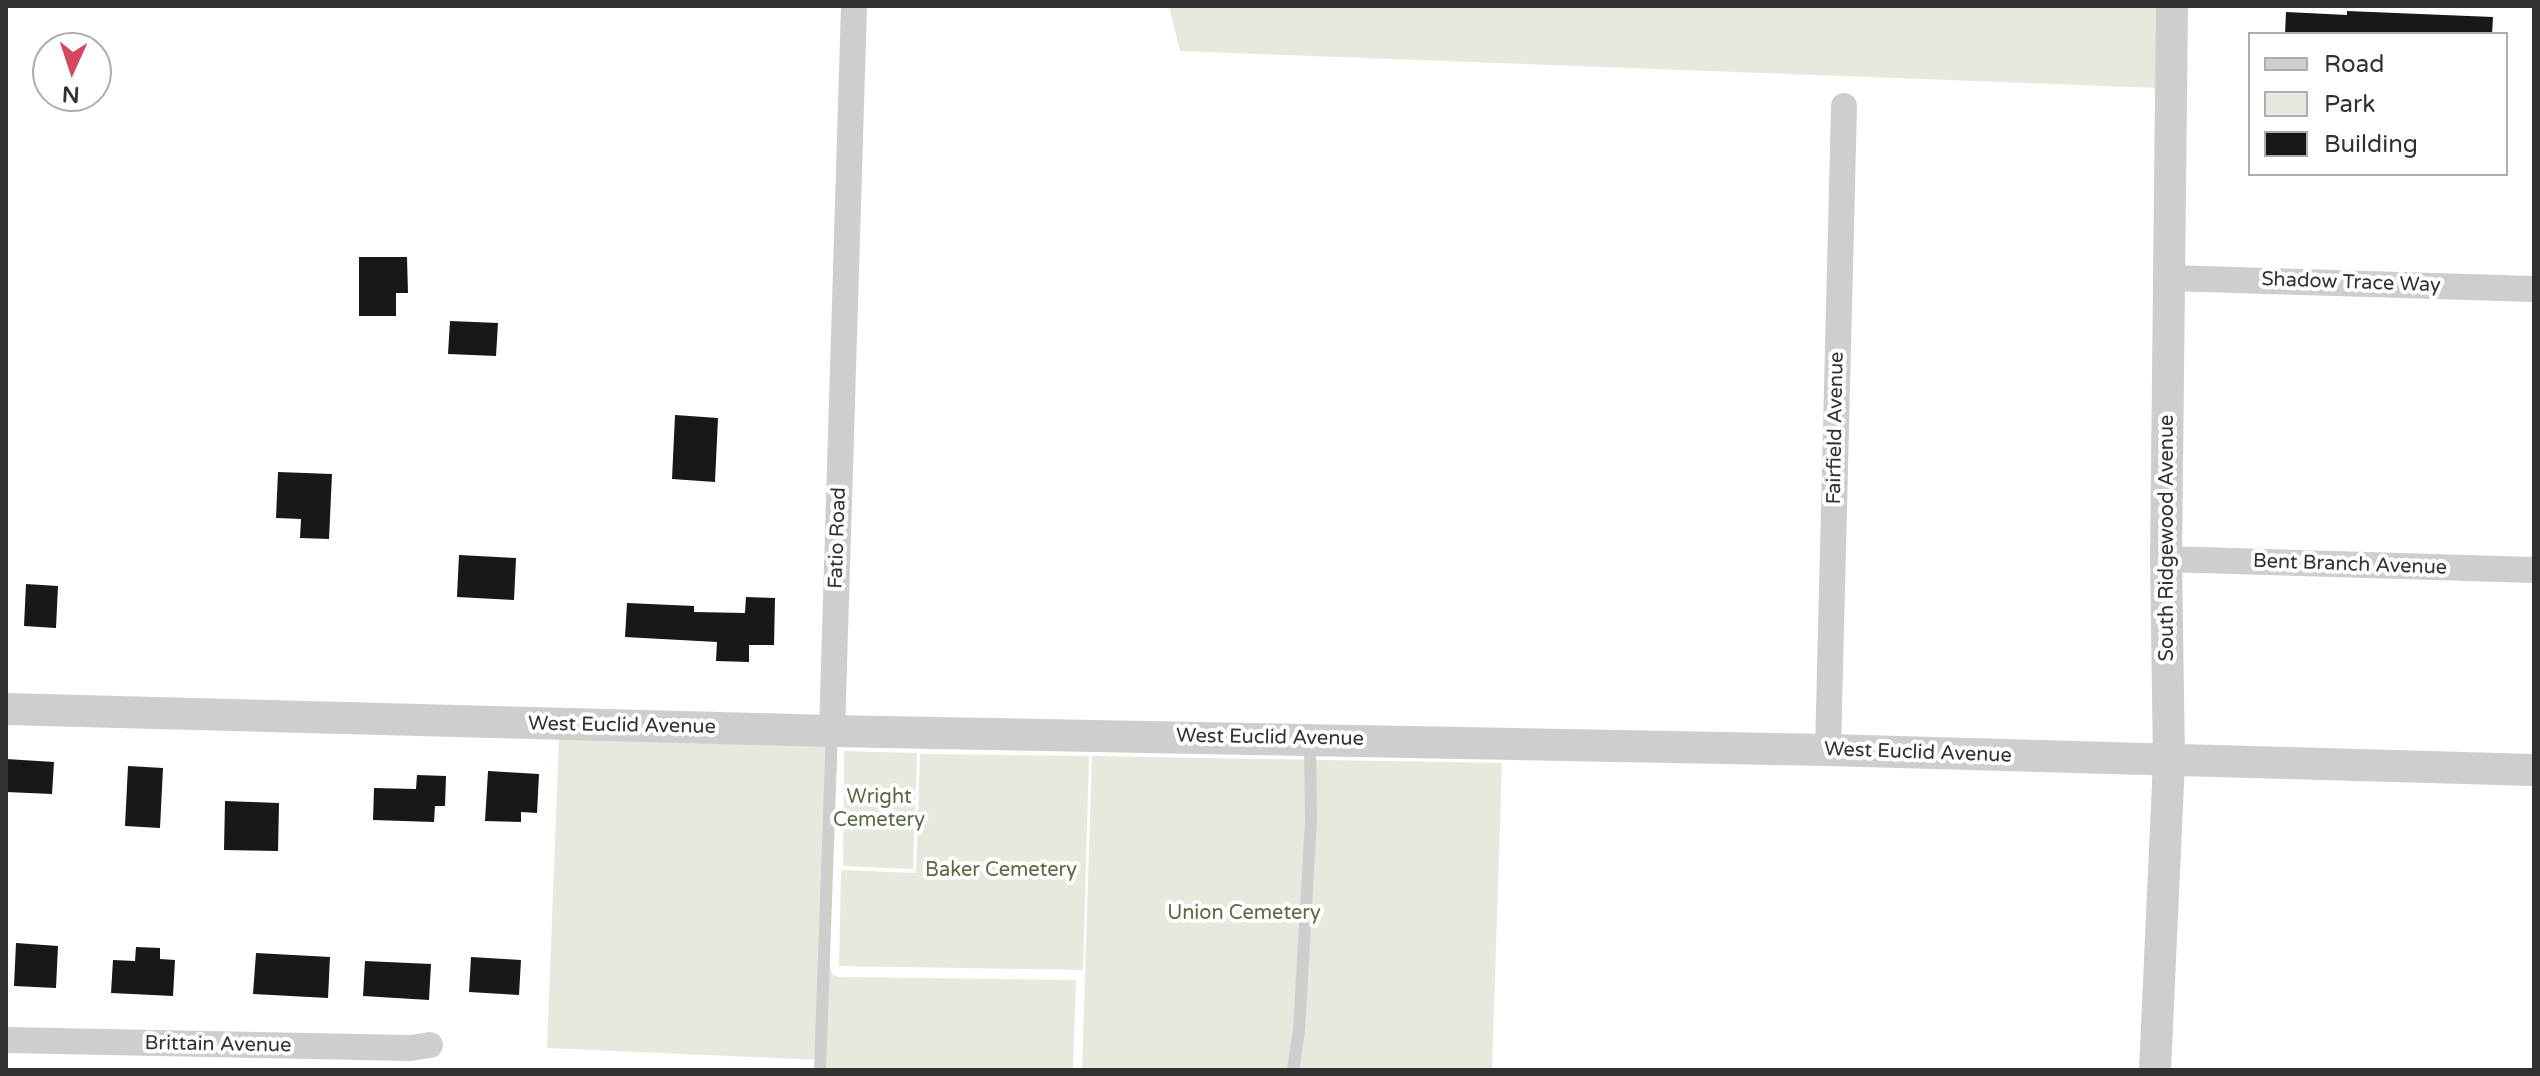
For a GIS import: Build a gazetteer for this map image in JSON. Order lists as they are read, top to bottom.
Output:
{
  "streets": {
    "street": [
      "Shadow Trace Way",
      "Fairfield Avenue",
      "Fatio Road",
      "South Ridgewood Avenue",
      "Bent Branch Avenue",
      "West Euclid Avenue",
      "Brittain Avenue"
    ]
  },
  "crossings": [
    ["Shadow Trace Way", "South Ridgewood Avenue"],
    ["Fairfield Avenue", "West Euclid Avenue"],
    ["Fatio Road", "West Euclid Avenue"],
    ["South Ridgewood Avenue", "Bent Branch Avenue"],
    ["South Ridgewood Avenue", "West Euclid Avenue"]
  ],
  "parks": ["Wright Cemetery", "Baker Cemetery", "Union Cemetery"],
  "legend": ["Road", "Park", "Building"],
  "north": "bottom"
}
